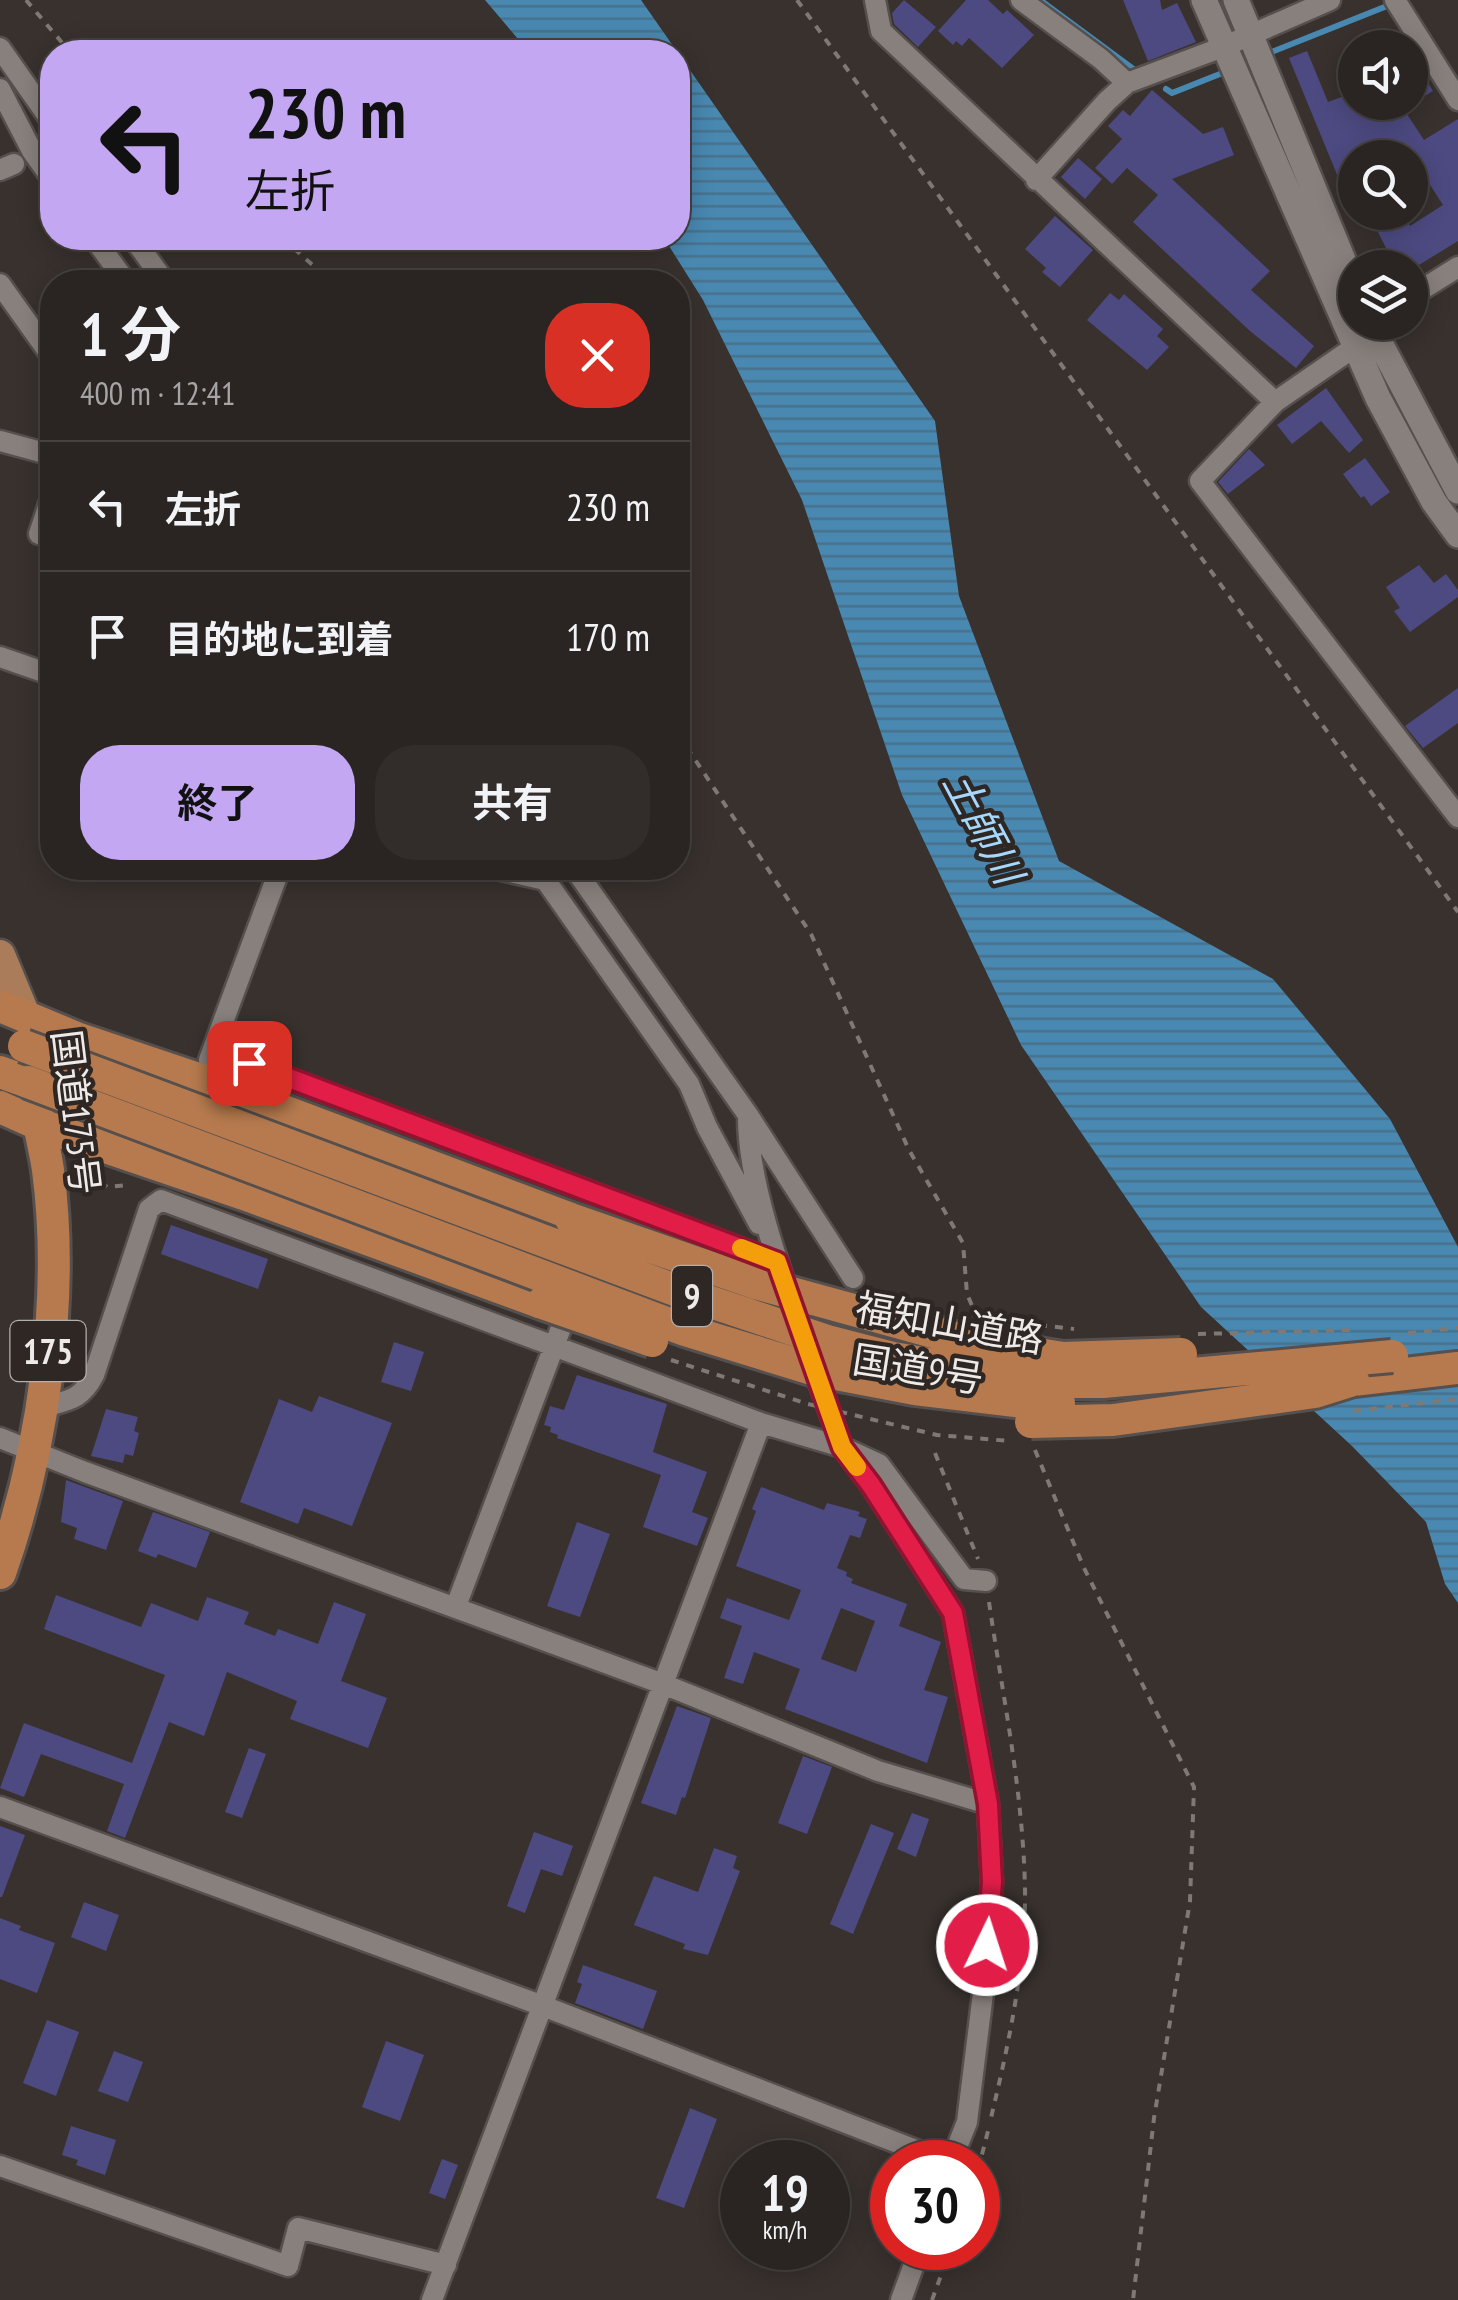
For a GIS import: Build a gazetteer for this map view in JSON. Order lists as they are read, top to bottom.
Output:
{
  "streets": {
    "highway": [
      "国道175号",
      "9",
      "福知山道路",
      "175",
      "国道9号"
    ]
  },
  "crossings": [
    ["国道175号", "9"],
    ["国道175号", "国道9号"],
    ["9", "福知山道路"],
    ["9", "国道9号"],
    ["福知山道路", "国道9号"]
  ],
  "water": ["土師川"],
  "page": {
    "turn": ["230 m", "左折"],
    "heading": ["1 分", "400 m · 12:41"],
    "list": [
      {
        "name": "左折",
        "value": "230 m"
      },
      {
        "name": "目的地に到着",
        "value": "170 m"
      }
    ],
    "buttons": ["終了", "共有"],
    "speed": "19 km/h",
    "limit": "30"
  }
}
